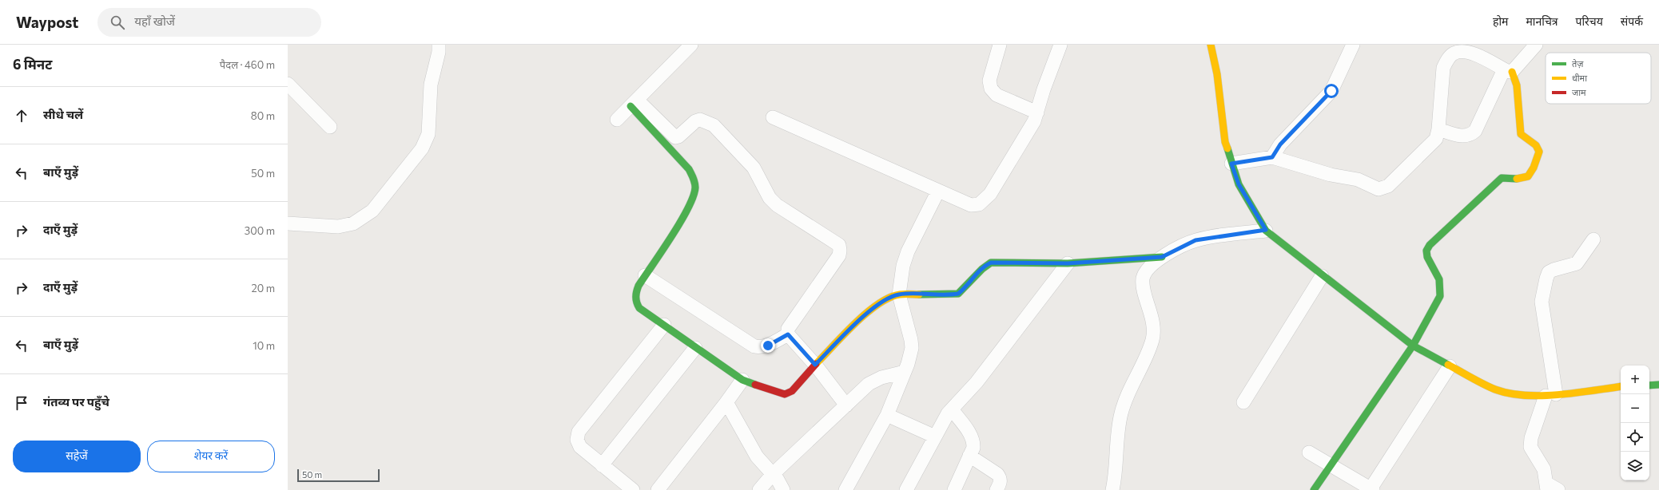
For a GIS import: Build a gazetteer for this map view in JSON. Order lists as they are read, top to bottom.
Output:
{
  "legend": ["तेज़", "धीमा", "जाम"],
  "scale_bar": "50 m",
  "page": {
    "header": "Waypost",
    "search": "यहाँ खोजें",
    "nav": [
      "होम",
      "मानचित्र",
      "परिचय",
      "संपर्क"
    ],
    "heading": ["6 मिनट", "पैदल · 460 m"],
    "list": [
      ["सीधे चलें", "80 m"],
      ["बाएँ मुड़ें", "50 m"],
      ["दाएँ मुड़ें", "300 m"],
      ["दाएँ मुड़ें", "20 m"],
      ["बाएँ मुड़ें", "10 m"],
      "गंतव्य पर पहुँचे"
    ],
    "map_buttons": ["+", "−"],
    "buttons": ["सहेजें", "शेयर करें"],
    "scale": "50 m"
  }
}
